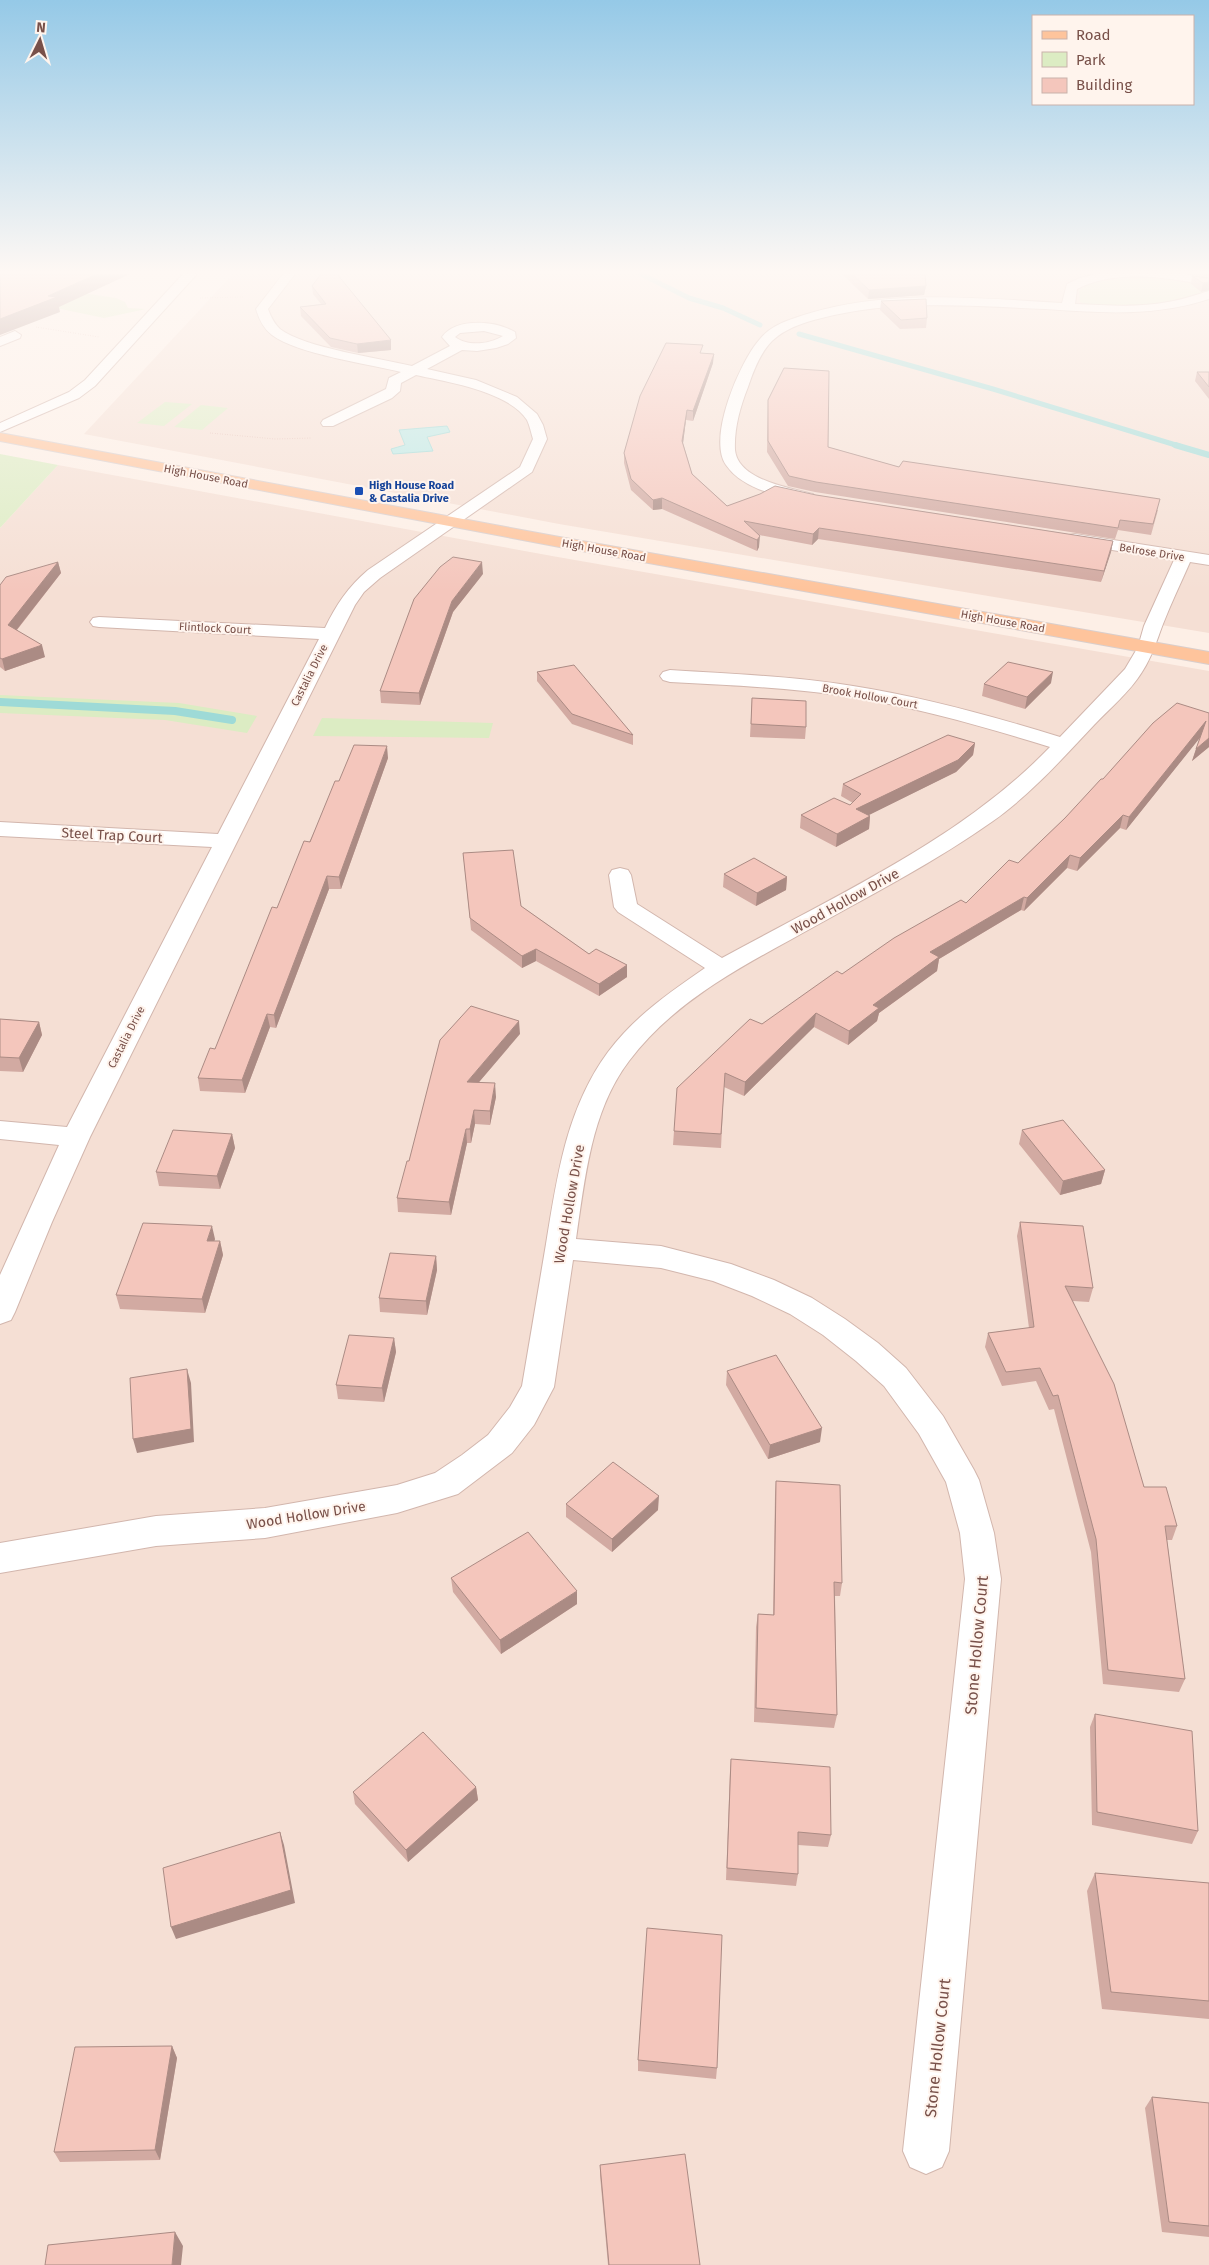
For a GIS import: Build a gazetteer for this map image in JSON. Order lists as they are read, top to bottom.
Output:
{
  "streets": {
    "main road": ["High House Road"],
    "street": [
      "Belrose Drive",
      "Flintlock Court",
      "Castalia Drive",
      "Brook Hollow Court",
      "Steel Trap Court",
      "Wood Hollow Drive",
      "Stone Hollow Court"
    ]
  },
  "crossings": [
    ["High House Road", "Castalia Drive"],
    ["High House Road", "Wood Hollow Drive"],
    ["Belrose Drive", "Wood Hollow Drive"],
    ["Flintlock Court", "Castalia Drive"],
    ["Castalia Drive", "Steel Trap Court"],
    ["Brook Hollow Court", "Wood Hollow Drive"],
    ["Wood Hollow Drive", "Stone Hollow Court"]
  ],
  "places": {
    "transit": ["High House Road & Castalia Drive"]
  },
  "legend": ["Road", "Park", "Building"],
  "north": "top"
}
